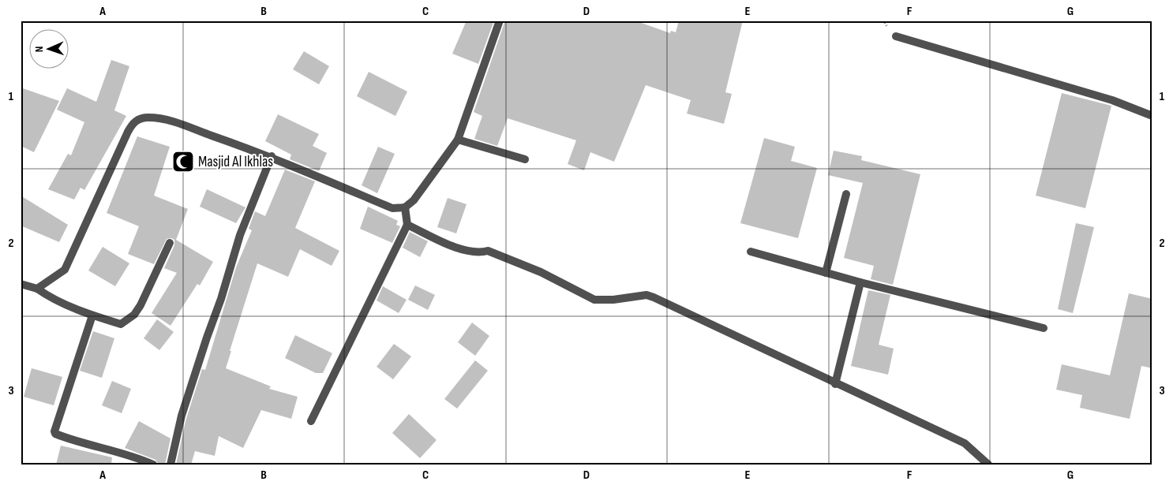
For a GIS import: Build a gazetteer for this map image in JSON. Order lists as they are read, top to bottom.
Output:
{
  "places": {
    "mosque": ["Masjid Al Ikhlas"]
  },
  "north": "left",
  "grid": {
    "columns": [
      "A",
      "B",
      "C",
      "D",
      "E",
      "F",
      "G"
    ],
    "rows": ["1", "2", "3"]
  }
}
